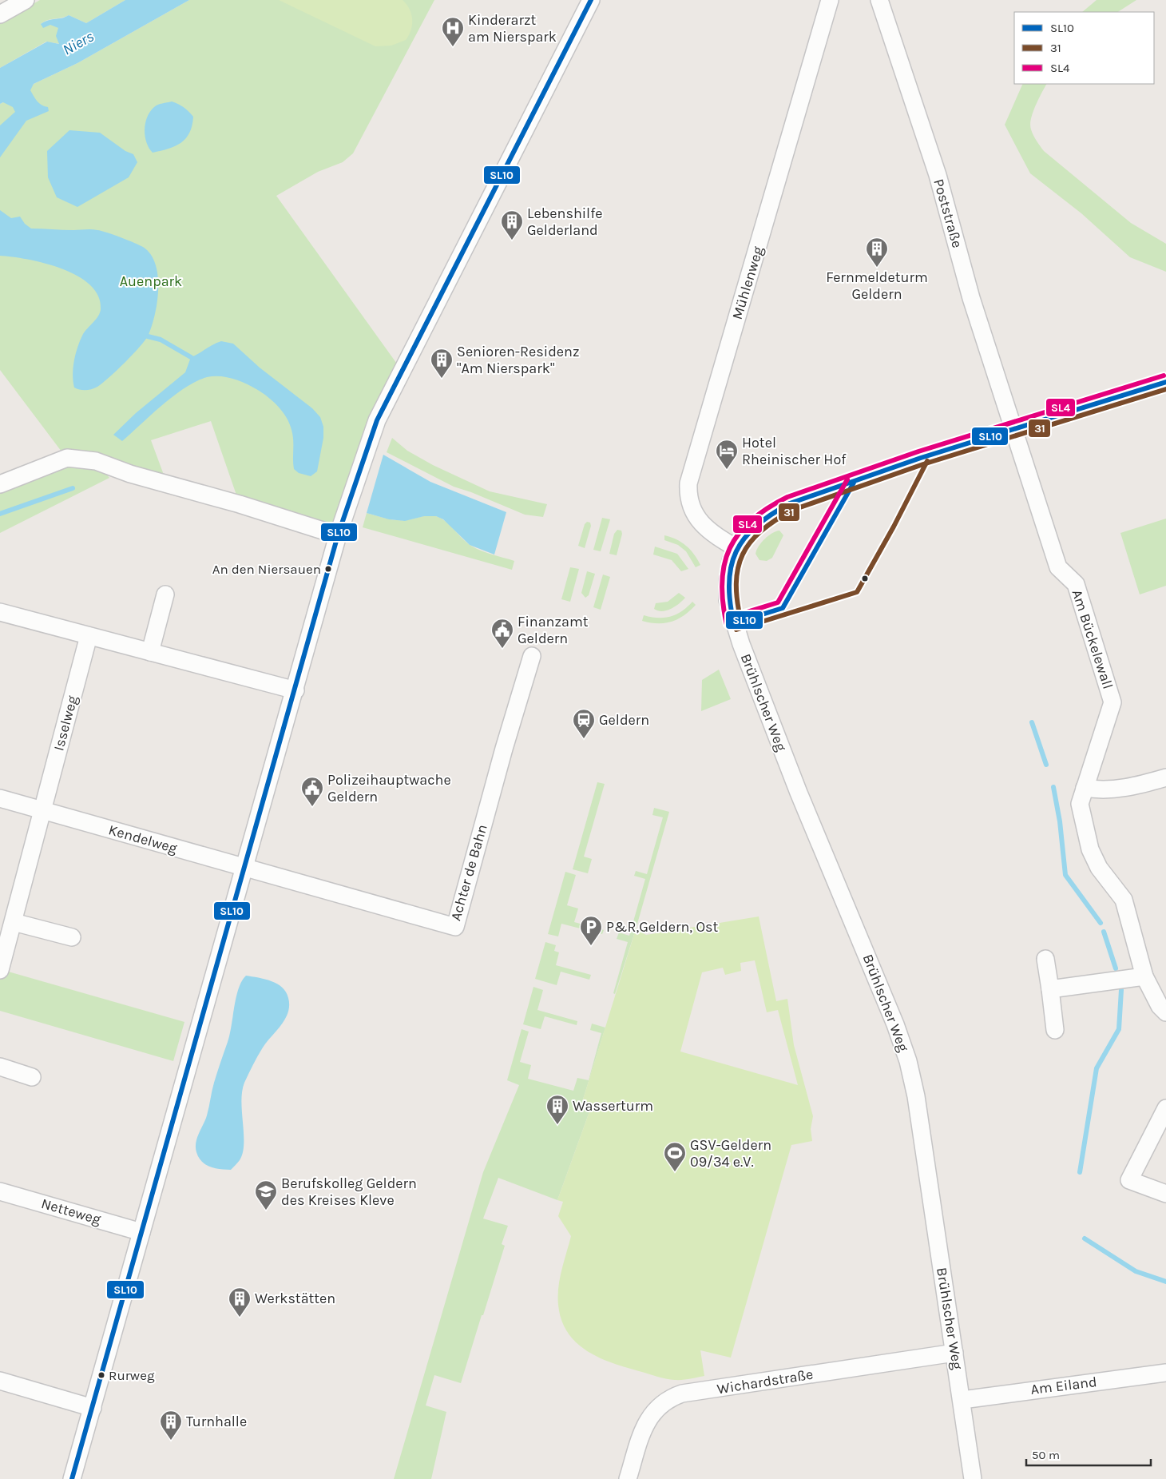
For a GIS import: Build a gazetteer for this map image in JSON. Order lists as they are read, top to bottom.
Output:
{
  "streets": {
    "street": [
      "Poststraße",
      "Mühlenweg",
      "Am Bückelewall",
      "Brühlscher Weg",
      "Isselweg",
      "Kendelweg",
      "Achter de Bahn",
      "Netteweg",
      "Wichardstraße",
      "Am Eiland"
    ]
  },
  "crossings": [
    ["Poststraße", "Am Bückelewall"],
    ["Poststraße", "Brühlscher Weg"],
    ["Mühlenweg", "Brühlscher Weg"],
    ["Am Bückelewall", "Brühlscher Weg"],
    ["Brühlscher Weg", "Wichardstraße"],
    ["Brühlscher Weg", "Am Eiland"],
    ["Isselweg", "Kendelweg"],
    ["Kendelweg", "Achter de Bahn"]
  ],
  "water": ["Niers"],
  "parks": ["Auenpark"],
  "places": {
    "hospital": ["Kinderarzt am Nierspark"],
    "building": [
      "Lebenshilfe Gelderland",
      "Fernmeldeturm Geldern",
      "Senioren-Residenz \"Am Nierspark\"",
      "Wasserturm",
      "Werkstätten",
      "Turnhalle"
    ],
    "hotel": ["Hotel Rheinischer Hof"],
    "other": ["An den Niersauen", "Rurweg"],
    "public building": ["Finanzamt Geldern", "Polizeihauptwache Geldern"],
    "station": ["Geldern"],
    "parking": ["P&R,Geldern, Ost"],
    "sports": ["GSV-Geldern 09/34 e.V."],
    "school or university": ["Berufskolleg Geldern des Kreises Kleve"]
  },
  "lines": ["transit line SL10", "transit line SL4", "transit line 31"],
  "legend": ["SL10", "31", "SL4"],
  "scale_bar": "50 m"
}
